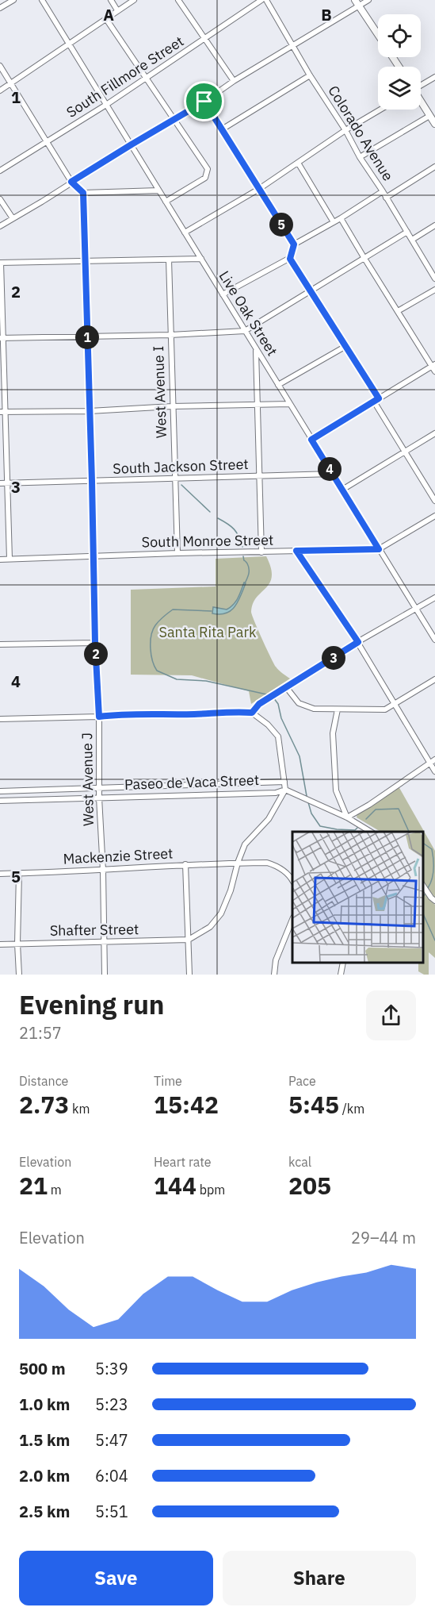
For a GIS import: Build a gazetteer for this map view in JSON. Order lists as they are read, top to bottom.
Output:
{
  "streets": {
    "street": [
      "South Fillmore Street",
      "Colorado Avenue",
      "Live Oak Street",
      "West Avenue I",
      "South Jackson Street",
      "South Monroe Street",
      "West Avenue J",
      "Paseo de Vaca Street",
      "Mackenzie Street",
      "Shafter Street"
    ]
  },
  "crossings": [
    ["South Fillmore Street", "Live Oak Street"],
    ["Live Oak Street", "South Jackson Street"],
    ["Live Oak Street", "South Monroe Street"],
    ["West Avenue I", "South Jackson Street"],
    ["West Avenue I", "South Monroe Street"],
    ["South Jackson Street", "West Avenue J"],
    ["South Monroe Street", "West Avenue J"],
    ["West Avenue J", "Paseo de Vaca Street"],
    ["West Avenue J", "Mackenzie Street"],
    ["West Avenue J", "Shafter Street"]
  ],
  "parks": ["Santa Rita Park"],
  "page": {
    "pins": [
      "5",
      "1",
      "4",
      "2",
      "3"
    ],
    "heading": ["Evening run", "21:57"],
    "stats": [
      ["Distance", "2.73 km"],
      ["Time", "15:42"],
      ["Pace", "5:45 /km"],
      ["Elevation", "21 m"],
      ["Heart rate", "144 bpm"],
      ["kcal", "205"]
    ],
    "chart": ["Elevation", "29–44 m"],
    "list": [
      {
        "name": "500 m",
        "note": "5:39"
      },
      {
        "name": "1.0 km",
        "note": "5:23"
      },
      {
        "name": "1.5 km",
        "note": "5:47"
      },
      {
        "name": "2.0 km",
        "note": "6:04"
      },
      {
        "name": "2.5 km",
        "note": "5:51"
      }
    ],
    "buttons": ["Save", "Share"]
  },
  "grid": {
    "columns": ["A", "B"],
    "rows": [
      "1",
      "2",
      "3",
      "4",
      "5"
    ]
  }
}
